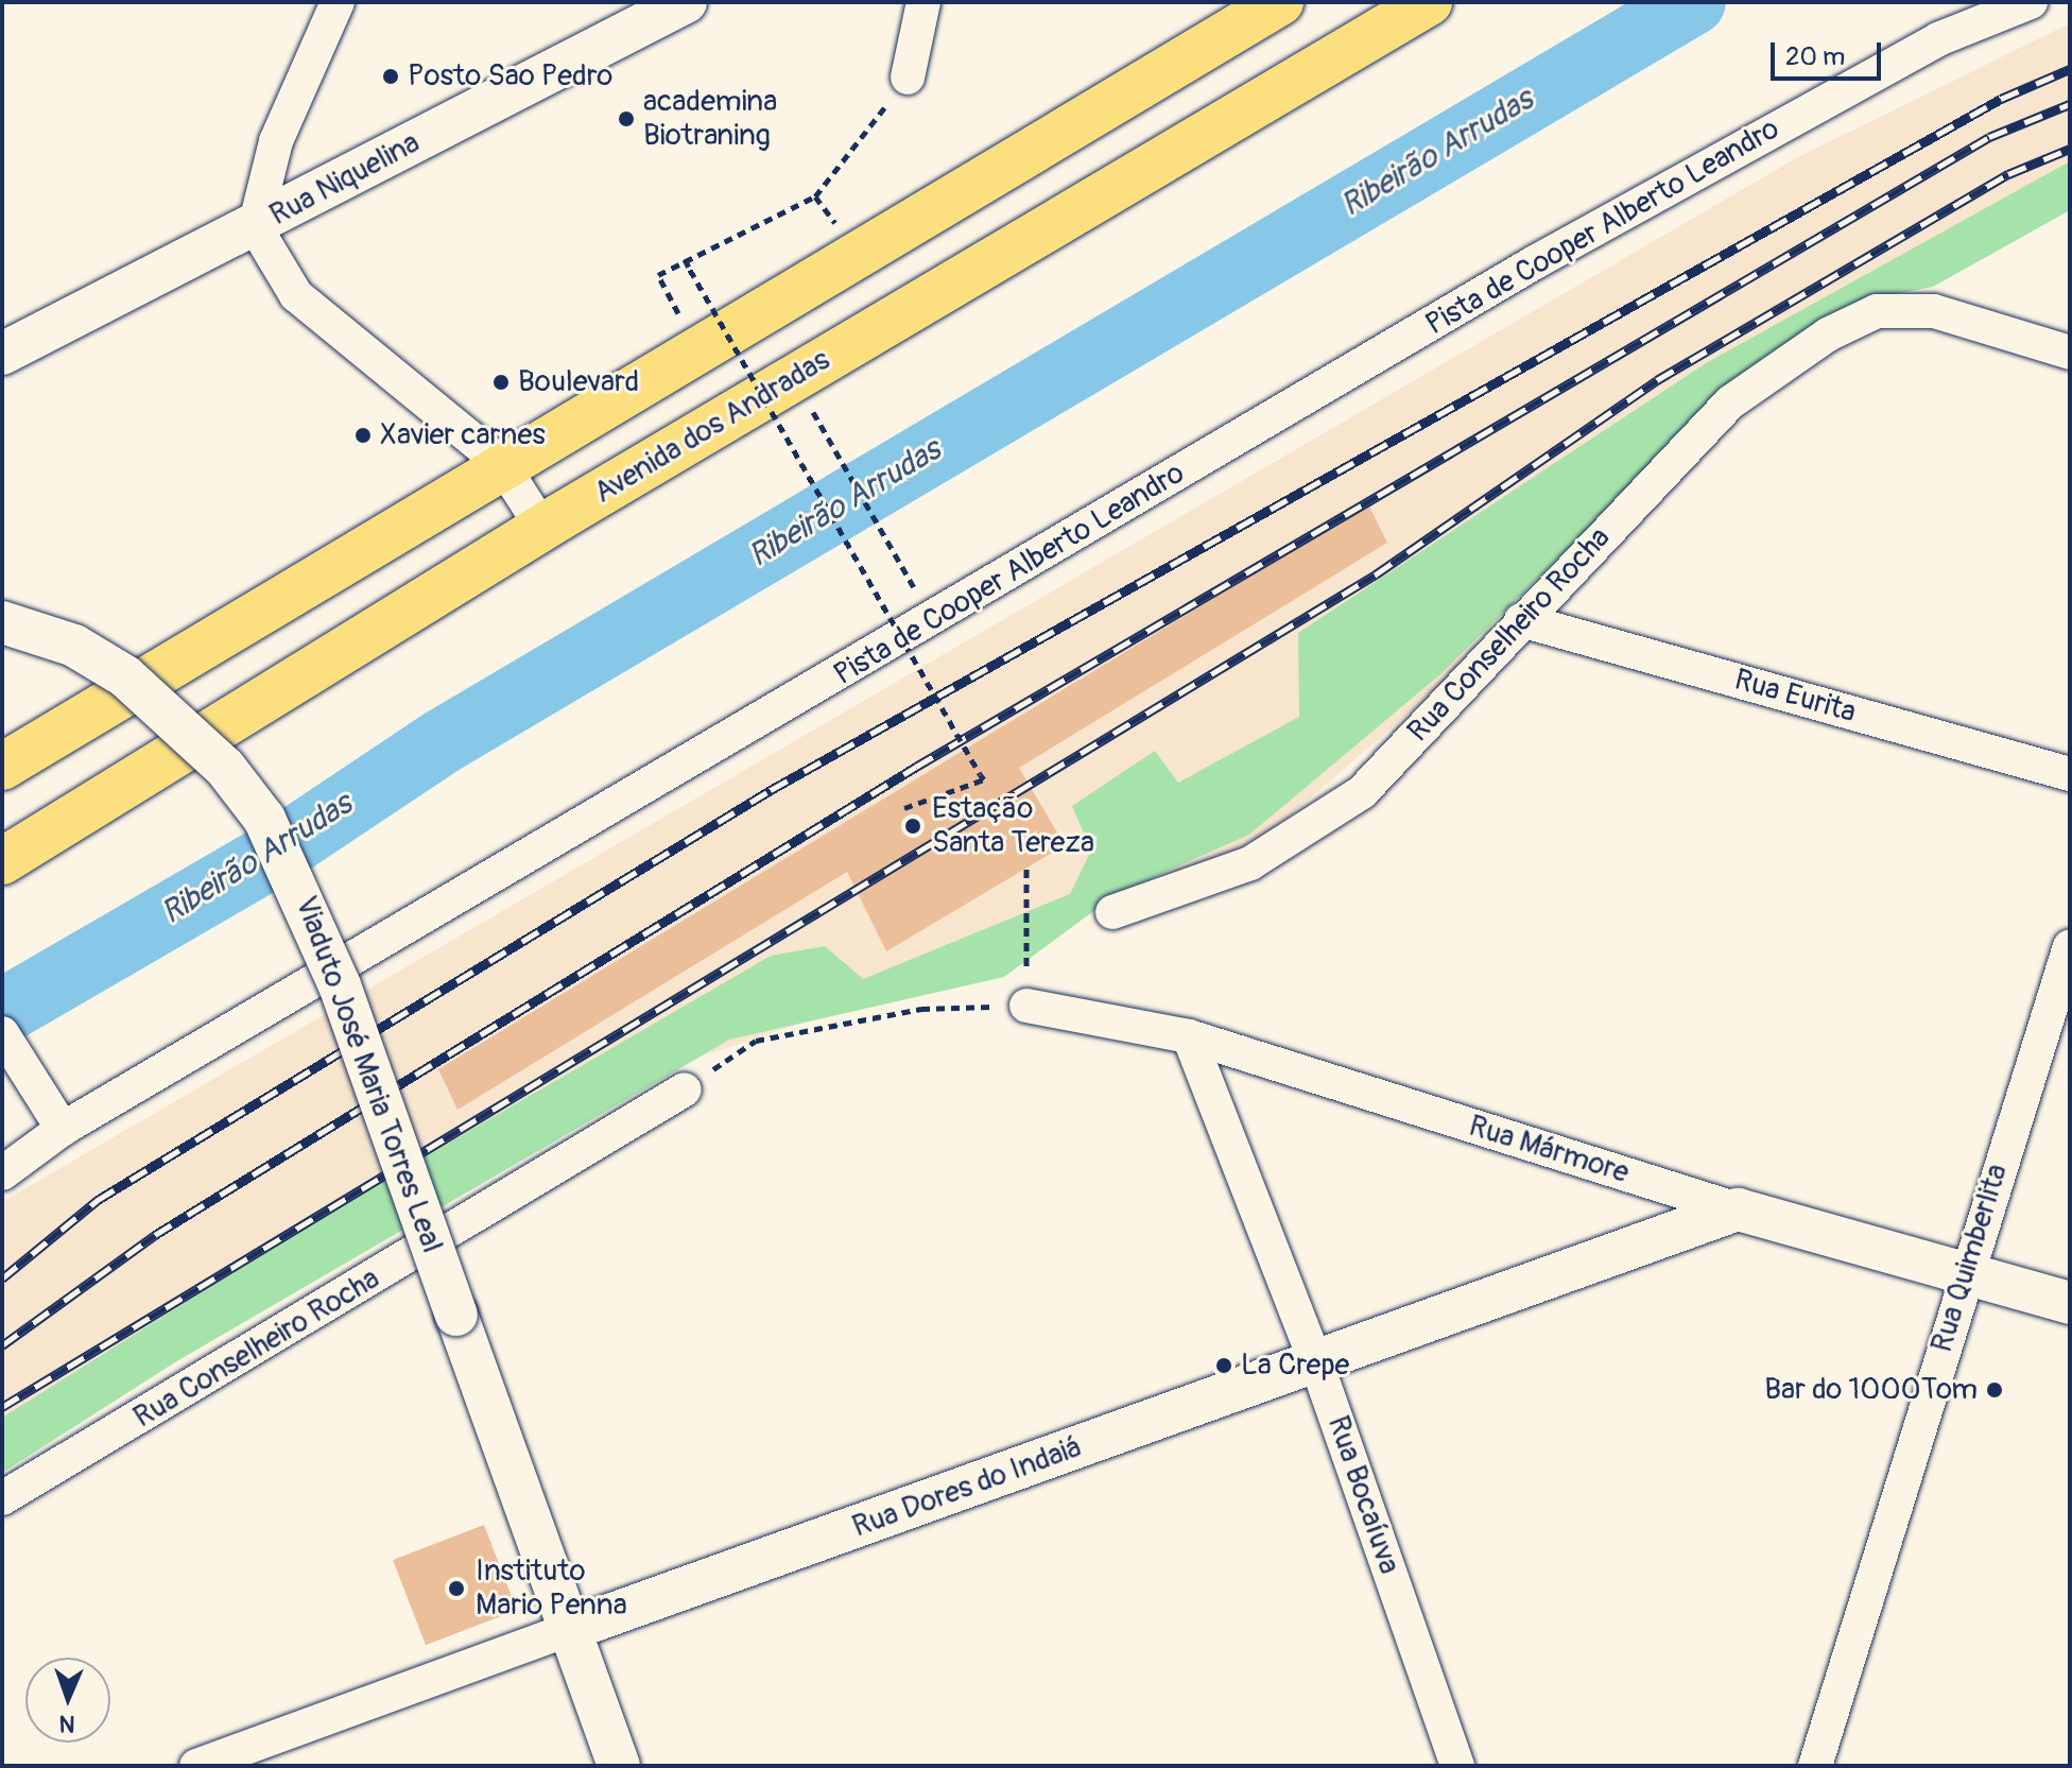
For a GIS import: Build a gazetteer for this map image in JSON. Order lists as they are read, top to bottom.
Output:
{
  "streets": {
    "main road": ["Avenida dos Andradas"],
    "street": [
      "Rua Niquelina",
      "Pista de Cooper Alberto Leandro",
      "Rua Conselheiro Rocha",
      "Rua Eurita",
      "Viaduto José Maria Torres Leal",
      "Rua Mármore",
      "Rua Quimberlita",
      "Rua Dores do Indaiá",
      "Rua Bocaíuva"
    ]
  },
  "crossings": [
    ["Rua Conselheiro Rocha", "Rua Eurita"],
    ["Viaduto José Maria Torres Leal", "Rua Dores do Indaiá"],
    ["Rua Mármore", "Rua Quimberlita"],
    ["Rua Mármore", "Rua Dores do Indaiá"],
    ["Rua Mármore", "Rua Bocaíuva"],
    ["Rua Dores do Indaiá", "Rua Bocaíuva"]
  ],
  "water": ["Ribeirão Arrudas"],
  "places": [
    "Posto Sao Pedro",
    "academina Biotraning",
    "Boulevard",
    "Xavier carnes",
    "Estação Santa Tereza",
    "La Crepe",
    "Bar do 1000Tom",
    "Instituto Mario Penna"
  ],
  "scale_bar": "20 m",
  "north": "bottom"
}
